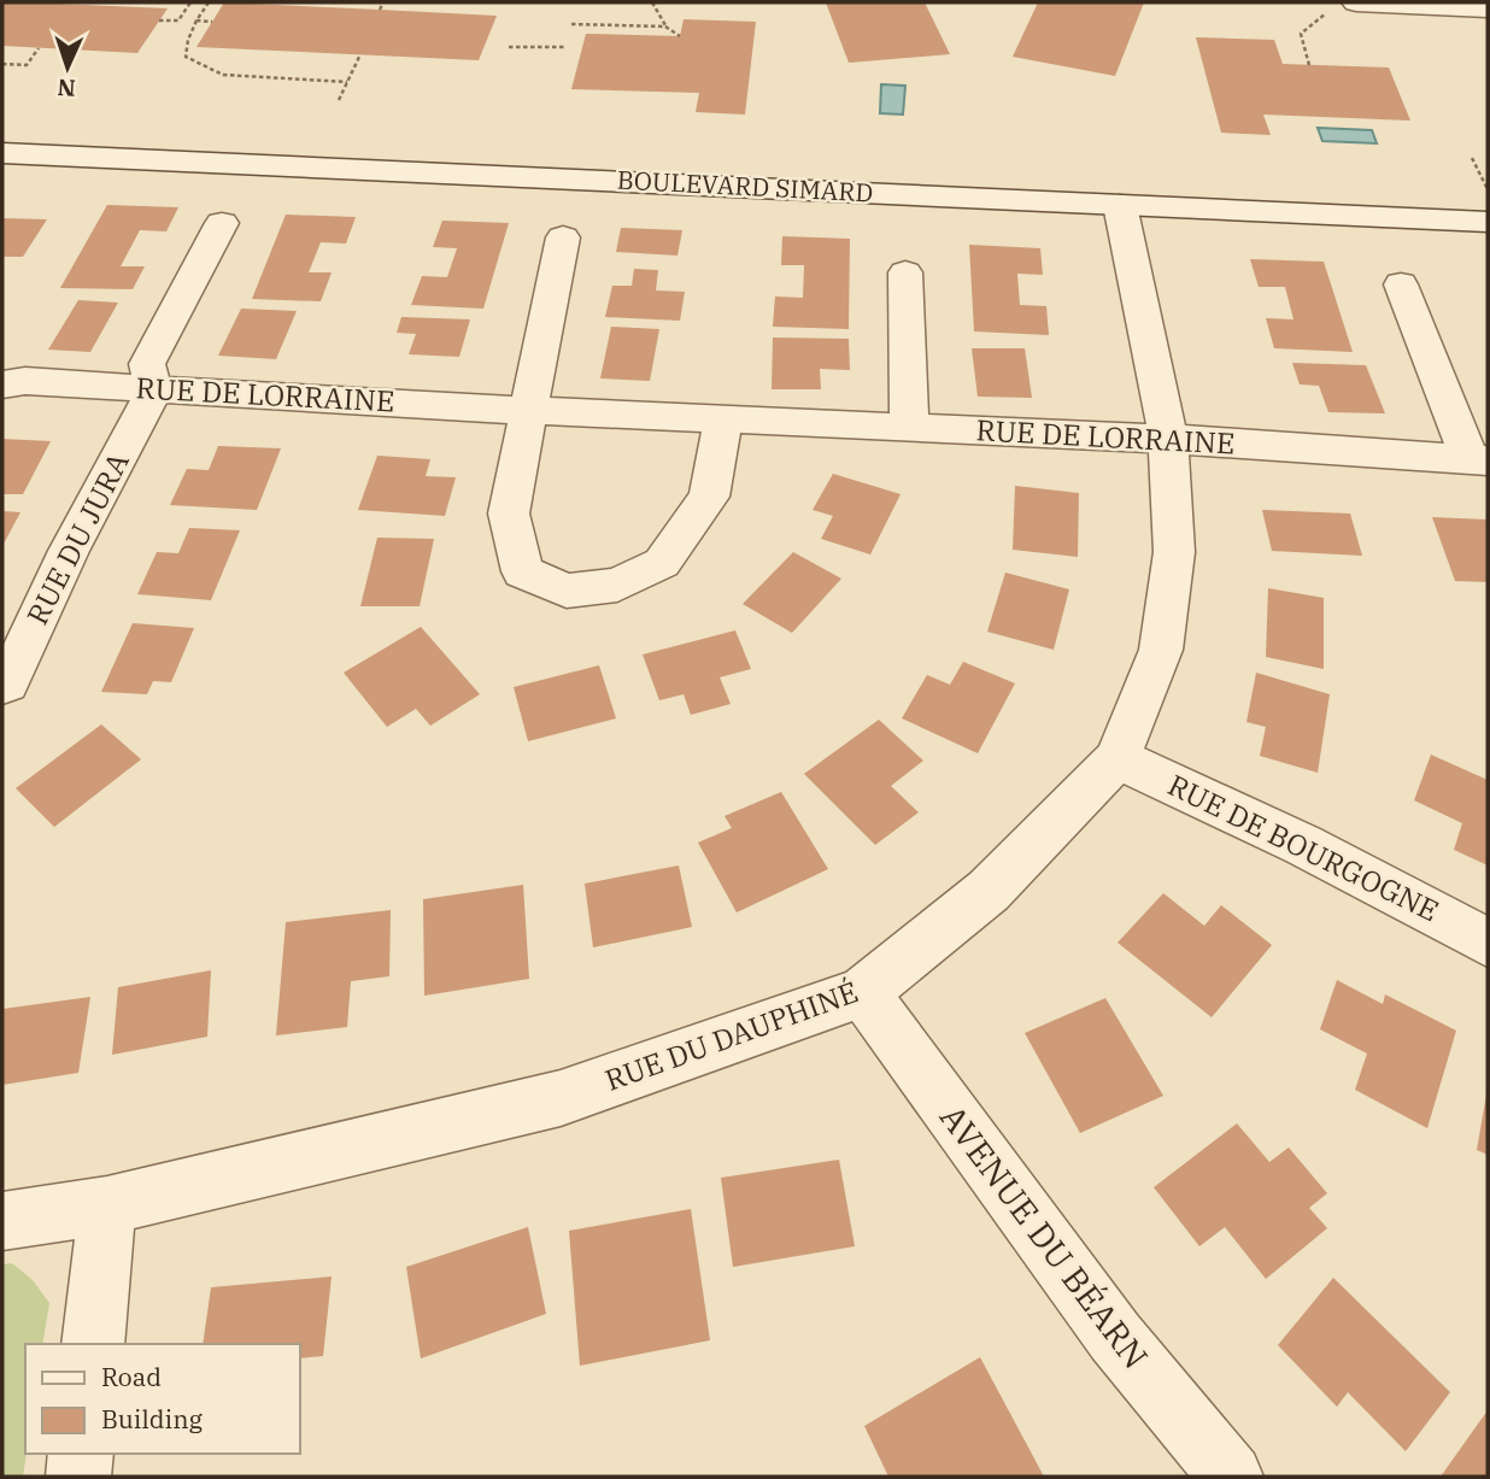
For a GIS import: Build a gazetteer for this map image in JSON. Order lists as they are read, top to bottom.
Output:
{
  "streets": {
    "street": [
      "BOULEVARD SIMARD",
      "RUE DE LORRAINE",
      "RUE DU JURA",
      "RUE DE BOURGOGNE",
      "RUE DU DAUPHINÉ",
      "AVENUE DU BÉARN"
    ]
  },
  "crossings": [
    ["BOULEVARD SIMARD", "RUE DU DAUPHINÉ"],
    ["RUE DE LORRAINE", "RUE DU JURA"],
    ["RUE DE LORRAINE", "RUE DU DAUPHINÉ"],
    ["RUE DE BOURGOGNE", "RUE DU DAUPHINÉ"],
    ["RUE DU DAUPHINÉ", "AVENUE DU BÉARN"]
  ],
  "legend": ["Road", "Building"],
  "north": "bottom"
}
